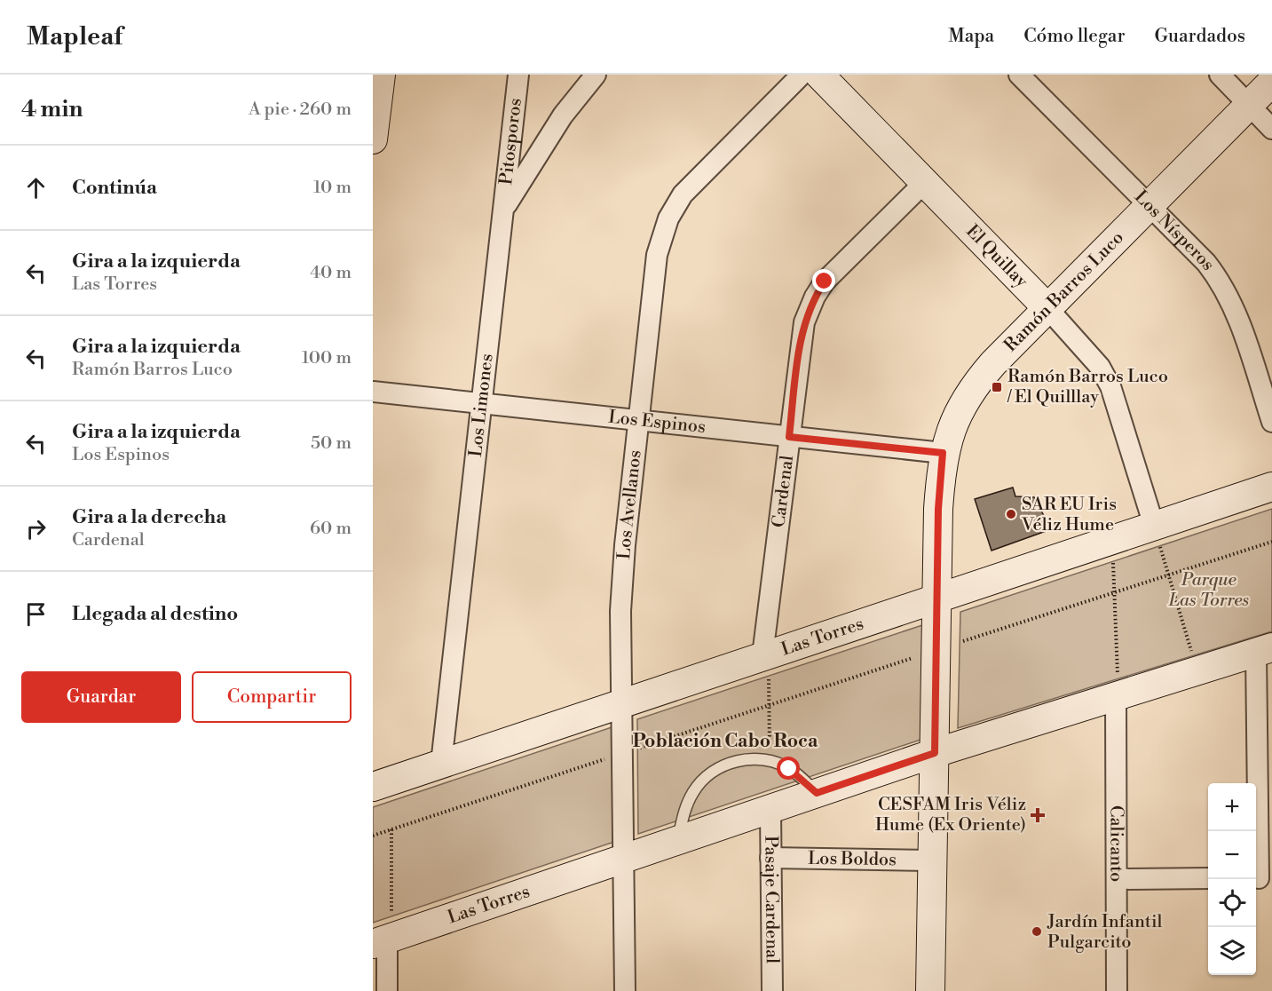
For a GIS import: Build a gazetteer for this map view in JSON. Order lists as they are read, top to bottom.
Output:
{
  "streets": {
    "street": [
      "Pitosporos",
      "Los Nísperos",
      "El Quillay",
      "Ramón Barros Luco",
      "Los Limones",
      "Los Espinos",
      "Cardenal",
      "Los Avellanos",
      "Las Torres",
      "Calicanto",
      "Los Boldos",
      "Pasaje Cardenal"
    ]
  },
  "crossings": [
    ["Pitosporos", "Los Limones"],
    ["Los Nísperos", "Ramón Barros Luco"],
    ["El Quillay", "Ramón Barros Luco"],
    ["El Quillay", "Cardenal"],
    ["El Quillay", "Las Torres"],
    ["Ramón Barros Luco", "Los Espinos"],
    ["Ramón Barros Luco", "Las Torres"],
    ["Ramón Barros Luco", "Los Boldos"],
    ["Los Limones", "Los Espinos"],
    ["Los Limones", "Las Torres"],
    ["Los Espinos", "Cardenal"],
    ["Los Espinos", "Los Avellanos"],
    ["Cardenal", "Las Torres"],
    ["Los Avellanos", "Las Torres"],
    ["Las Torres", "Calicanto"],
    ["Las Torres", "Pasaje Cardenal"],
    ["Los Boldos", "Pasaje Cardenal"]
  ],
  "districts": ["Población Cabo Roca"],
  "parks": ["Parque Las Torres"],
  "places": {
    "transit": ["Ramón Barros Luco / El Quilllay"],
    "other": ["SAR EU Iris Véliz Hume", "Jardín Infantil Pulgarcito"],
    "health": ["CESFAM Iris Véliz Hume (Ex Oriente)"]
  },
  "page": {
    "header": "Mapleaf",
    "nav": ["Mapa", "Cómo llegar", "Guardados"],
    "heading": ["4 min", "A pie · 260 m"],
    "list": [
      ["Continúa", "10 m"],
      ["Gira a la izquierda", "Las Torres", "40 m"],
      ["Gira a la izquierda", "Ramón Barros Luco", "100 m"],
      ["Gira a la izquierda", "Los Espinos", "50 m"],
      ["Gira a la derecha", "Cardenal", "60 m"],
      "Llegada al destino"
    ],
    "buttons": ["Guardar", "Compartir"],
    "map_buttons": ["+", "−"]
  }
}
